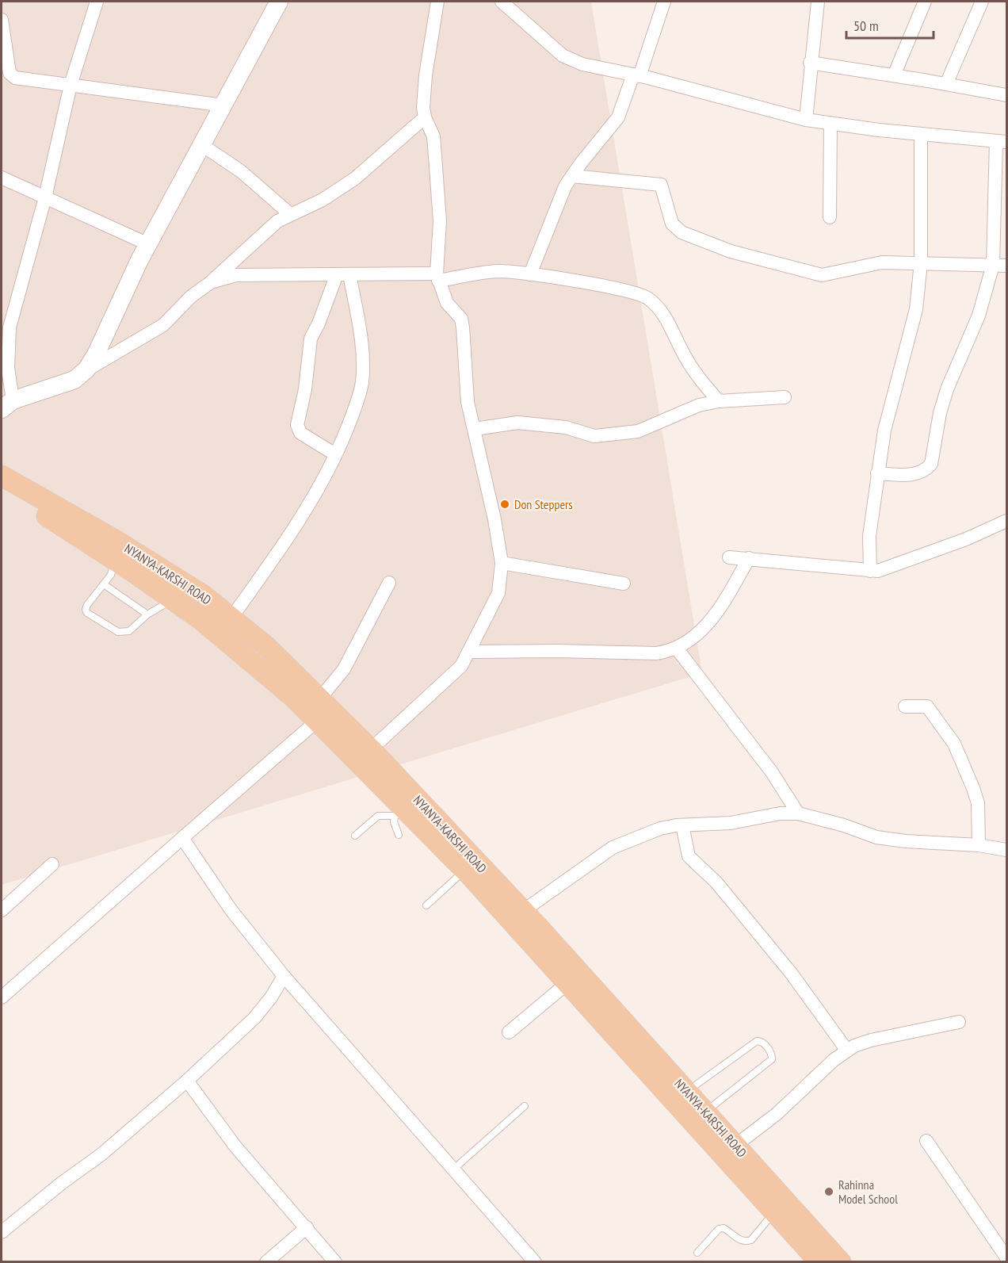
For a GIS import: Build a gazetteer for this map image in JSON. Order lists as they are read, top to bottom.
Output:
{
  "streets": {
    "main road": ["NYANYA-KARSHI ROAD"]
  },
  "places": ["Don Steppers", "Rahinna Model School"],
  "scale_bar": "50 m"
}
